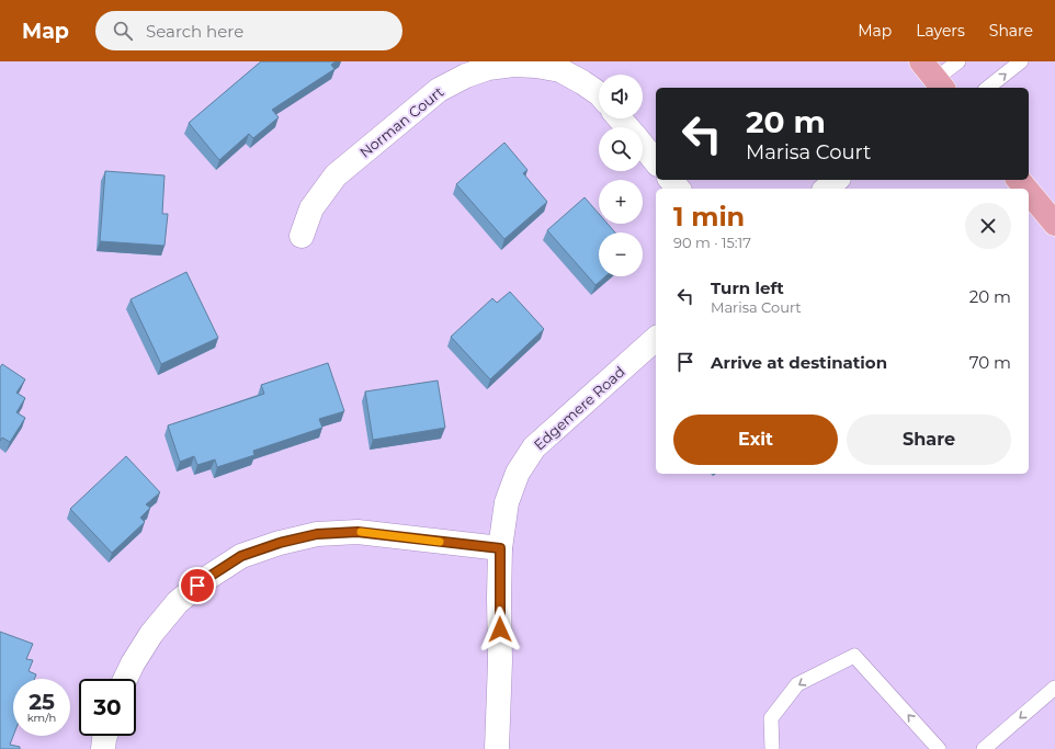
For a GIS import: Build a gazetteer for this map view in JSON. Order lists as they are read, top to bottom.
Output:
{
  "streets": {
    "street": ["Norman Court", "Edgemere Road"]
  },
  "page": {
    "header": "Map",
    "search": "Search here",
    "nav": ["Map", "Layers", "Share"],
    "map_buttons": ["+", "−"],
    "turn": ["20 m", "Marisa Court"],
    "heading": ["1 min", "90 m · 15:17"],
    "list": [
      {
        "name": "Turn left",
        "note": "Marisa Court",
        "value": "20 m"
      },
      {
        "name": "Arrive at destination",
        "value": "70 m"
      }
    ],
    "buttons": ["Exit", "Share"],
    "speed": "25 km/h",
    "limit": "30"
  }
}
